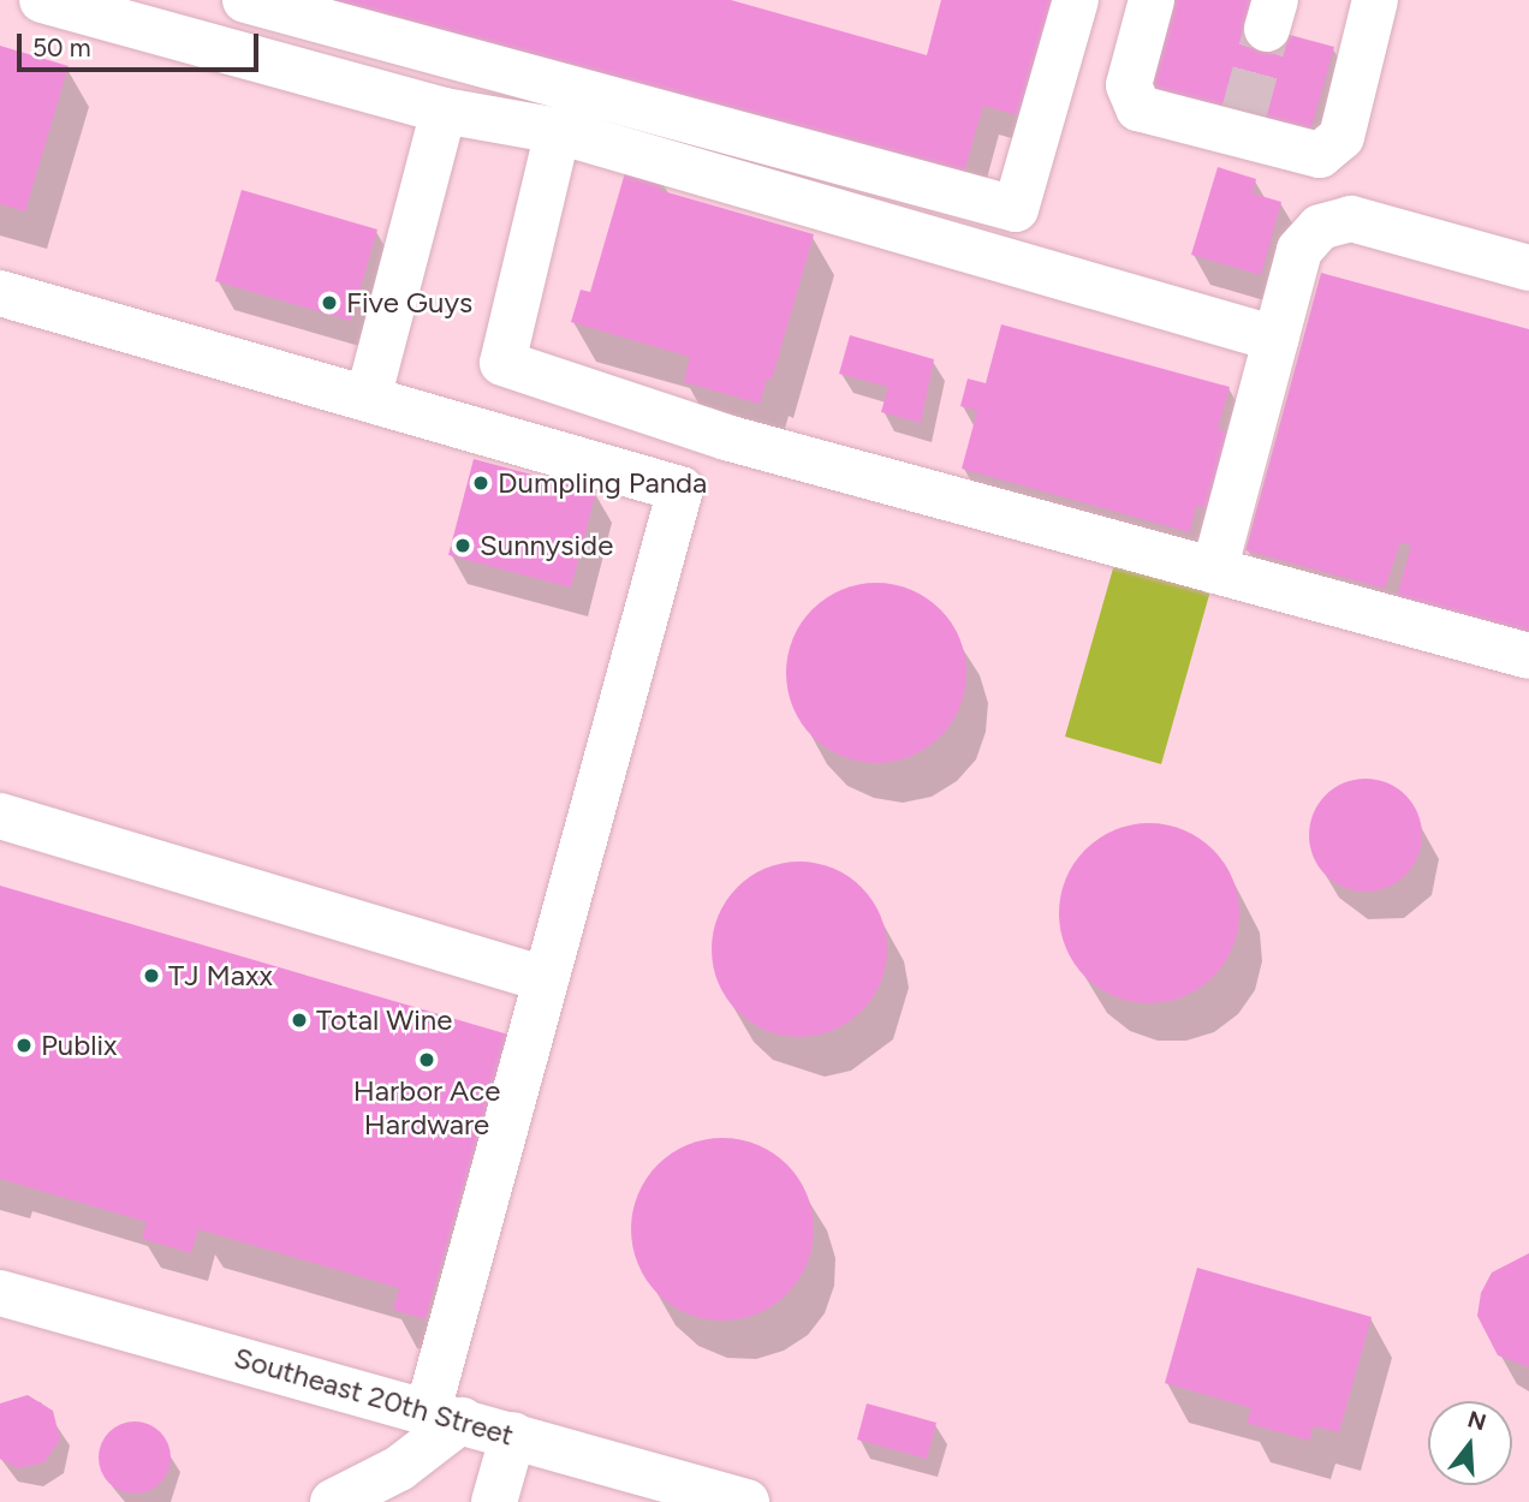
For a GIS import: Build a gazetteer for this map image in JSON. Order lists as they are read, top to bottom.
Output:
{
  "streets": {
    "lane": ["Southeast 20th Street"]
  },
  "places": [
    "Five Guys",
    "Dumpling Panda",
    "Sunnyside",
    "TJ Maxx",
    "Total Wine",
    "Publix",
    "Harbor Ace Hardware"
  ],
  "scale_bar": "50 m",
  "north": "top"
}
